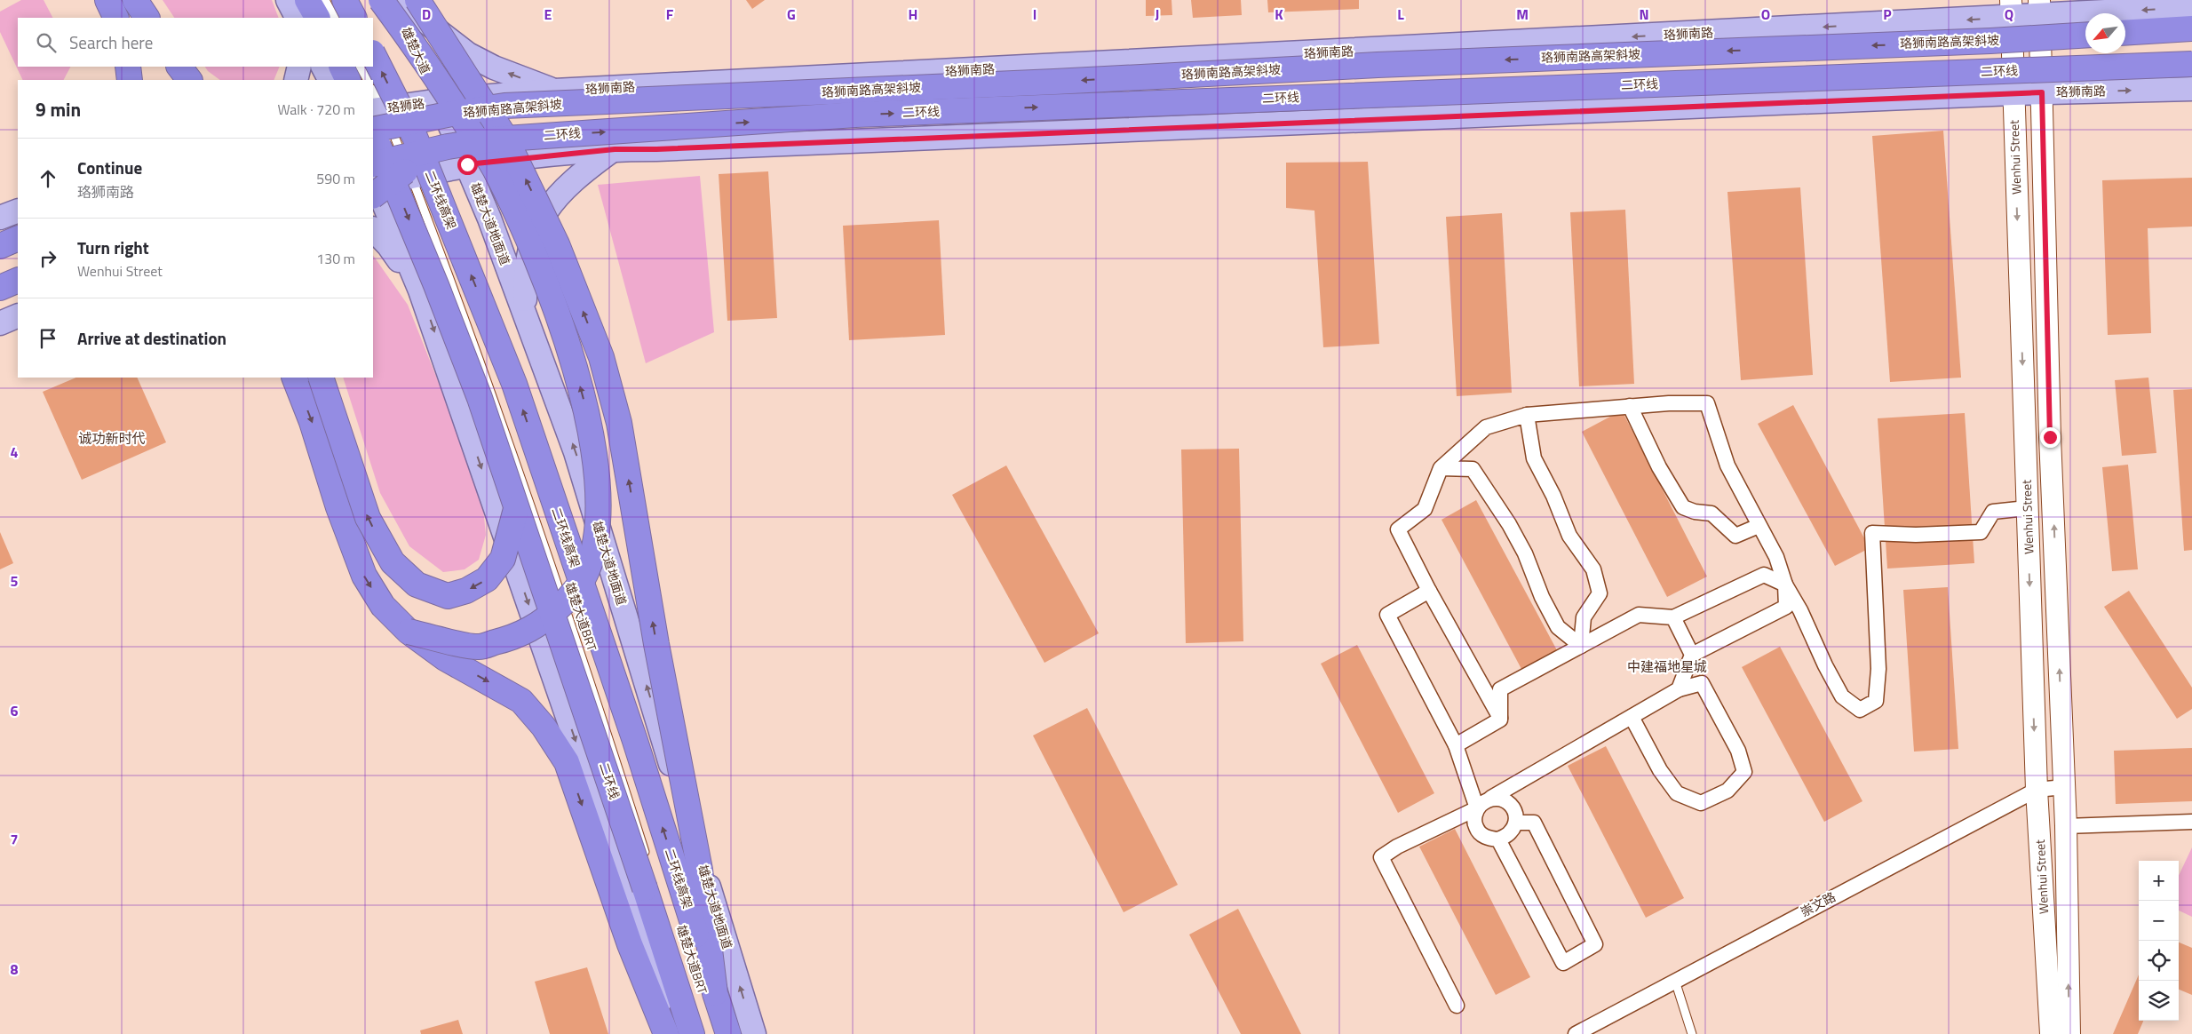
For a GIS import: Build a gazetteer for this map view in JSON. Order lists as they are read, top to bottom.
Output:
{
  "streets": {
    "highway": ["珞狮南路高架斜坡", "二环线", "二环线高架"],
    "main road": [
      "珞狮南路",
      "雄楚大道",
      "珞狮路",
      "Wenhui Street",
      "雄楚大道地面道"
    ],
    "street": ["崇文路"],
    "lane": ["雄楚大道BRT"]
  },
  "crossings": [
    ["珞狮南路", "雄楚大道"],
    ["珞狮南路", "二环线"],
    ["珞狮南路", "珞狮路"],
    ["珞狮南路", "Wenhui Street"],
    ["珞狮南路", "雄楚大道地面道"],
    ["珞狮南路", "雄楚大道BRT"],
    ["珞狮南路高架斜坡", "二环线"],
    ["珞狮南路高架斜坡", "珞狮路"],
    ["珞狮南路高架斜坡", "雄楚大道BRT"],
    ["雄楚大道", "珞狮路"],
    ["雄楚大道", "雄楚大道地面道"],
    ["二环线", "珞狮路"],
    ["二环线", "雄楚大道BRT"],
    ["珞狮路", "雄楚大道地面道"],
    ["珞狮路", "雄楚大道BRT"],
    ["Wenhui Street", "崇文路"]
  ],
  "one_way": ["珞狮南路高架斜坡", "二环线"],
  "districts": ["诚功新时代", "中建福地星城"],
  "north": "bottom left",
  "page": {
    "search": "Search here",
    "heading": ["9 min", "Walk · 720 m"],
    "list": [
      ["Continue", "珞狮南路", "590 m"],
      ["Turn right", "Wenhui Street", "130 m"],
      "Arrive at destination"
    ],
    "map_buttons": ["+", "−"]
  },
  "grid": {
    "columns": [
      "D",
      "E",
      "F",
      "G",
      "H",
      "I",
      "J",
      "K",
      "L",
      "M",
      "N",
      "O",
      "P",
      "Q"
    ],
    "rows": [
      "4",
      "5",
      "6",
      "7",
      "8"
    ]
  }
}
